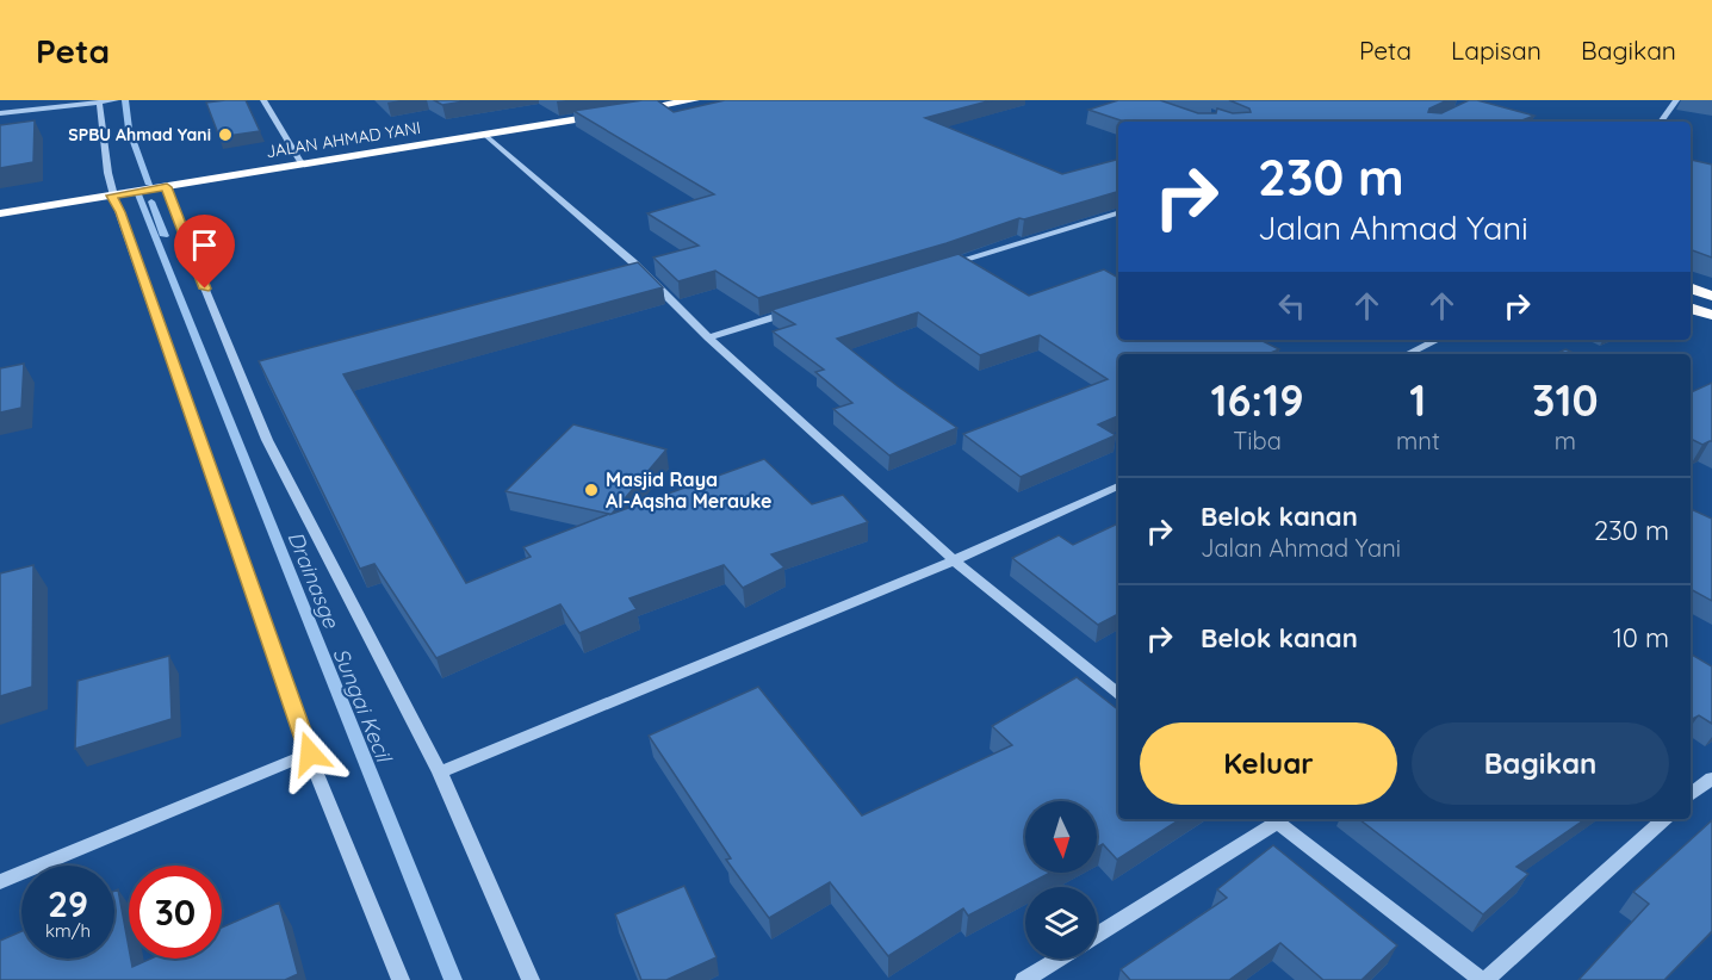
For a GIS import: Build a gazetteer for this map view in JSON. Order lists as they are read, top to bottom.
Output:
{
  "streets": {
    "highway": ["JALAN AHMAD YANI"]
  },
  "water": ["Drainasge", "Sungai Kecil"],
  "places": ["SPBU Ahmad Yani", "Masjid Raya Al-Aqsha Merauke"],
  "north": "bottom",
  "page": {
    "header": "Peta",
    "nav": ["Peta", "Lapisan", "Bagikan"],
    "turn": ["230 m", "Jalan Ahmad Yani"],
    "eta": [
      "16:19",
      "Tiba",
      "1",
      "mnt",
      "310",
      "m"
    ],
    "list": [
      {
        "name": "Belok kanan",
        "note": "Jalan Ahmad Yani",
        "value": "230 m"
      },
      {
        "name": "Belok kanan",
        "value": "10 m"
      }
    ],
    "buttons": ["Keluar", "Bagikan"],
    "speed": "29 km/h",
    "limit": "30"
  }
}
